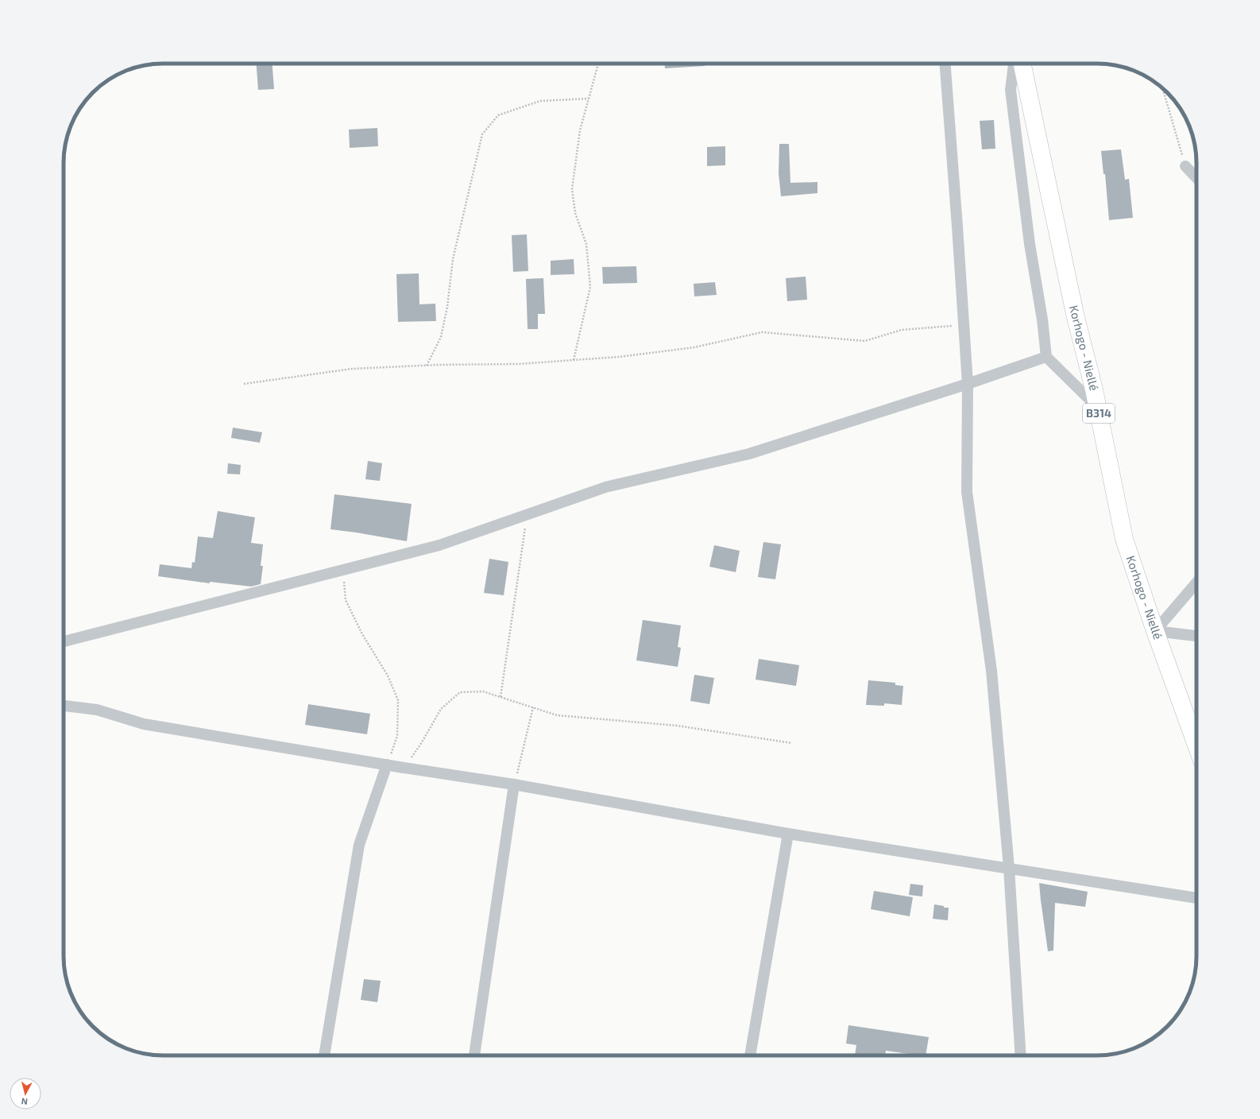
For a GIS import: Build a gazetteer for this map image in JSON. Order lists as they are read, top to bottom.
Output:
{
  "streets": {
    "main road": ["Korhogo - Niellé", "B314"]
  },
  "north": "bottom"
}
